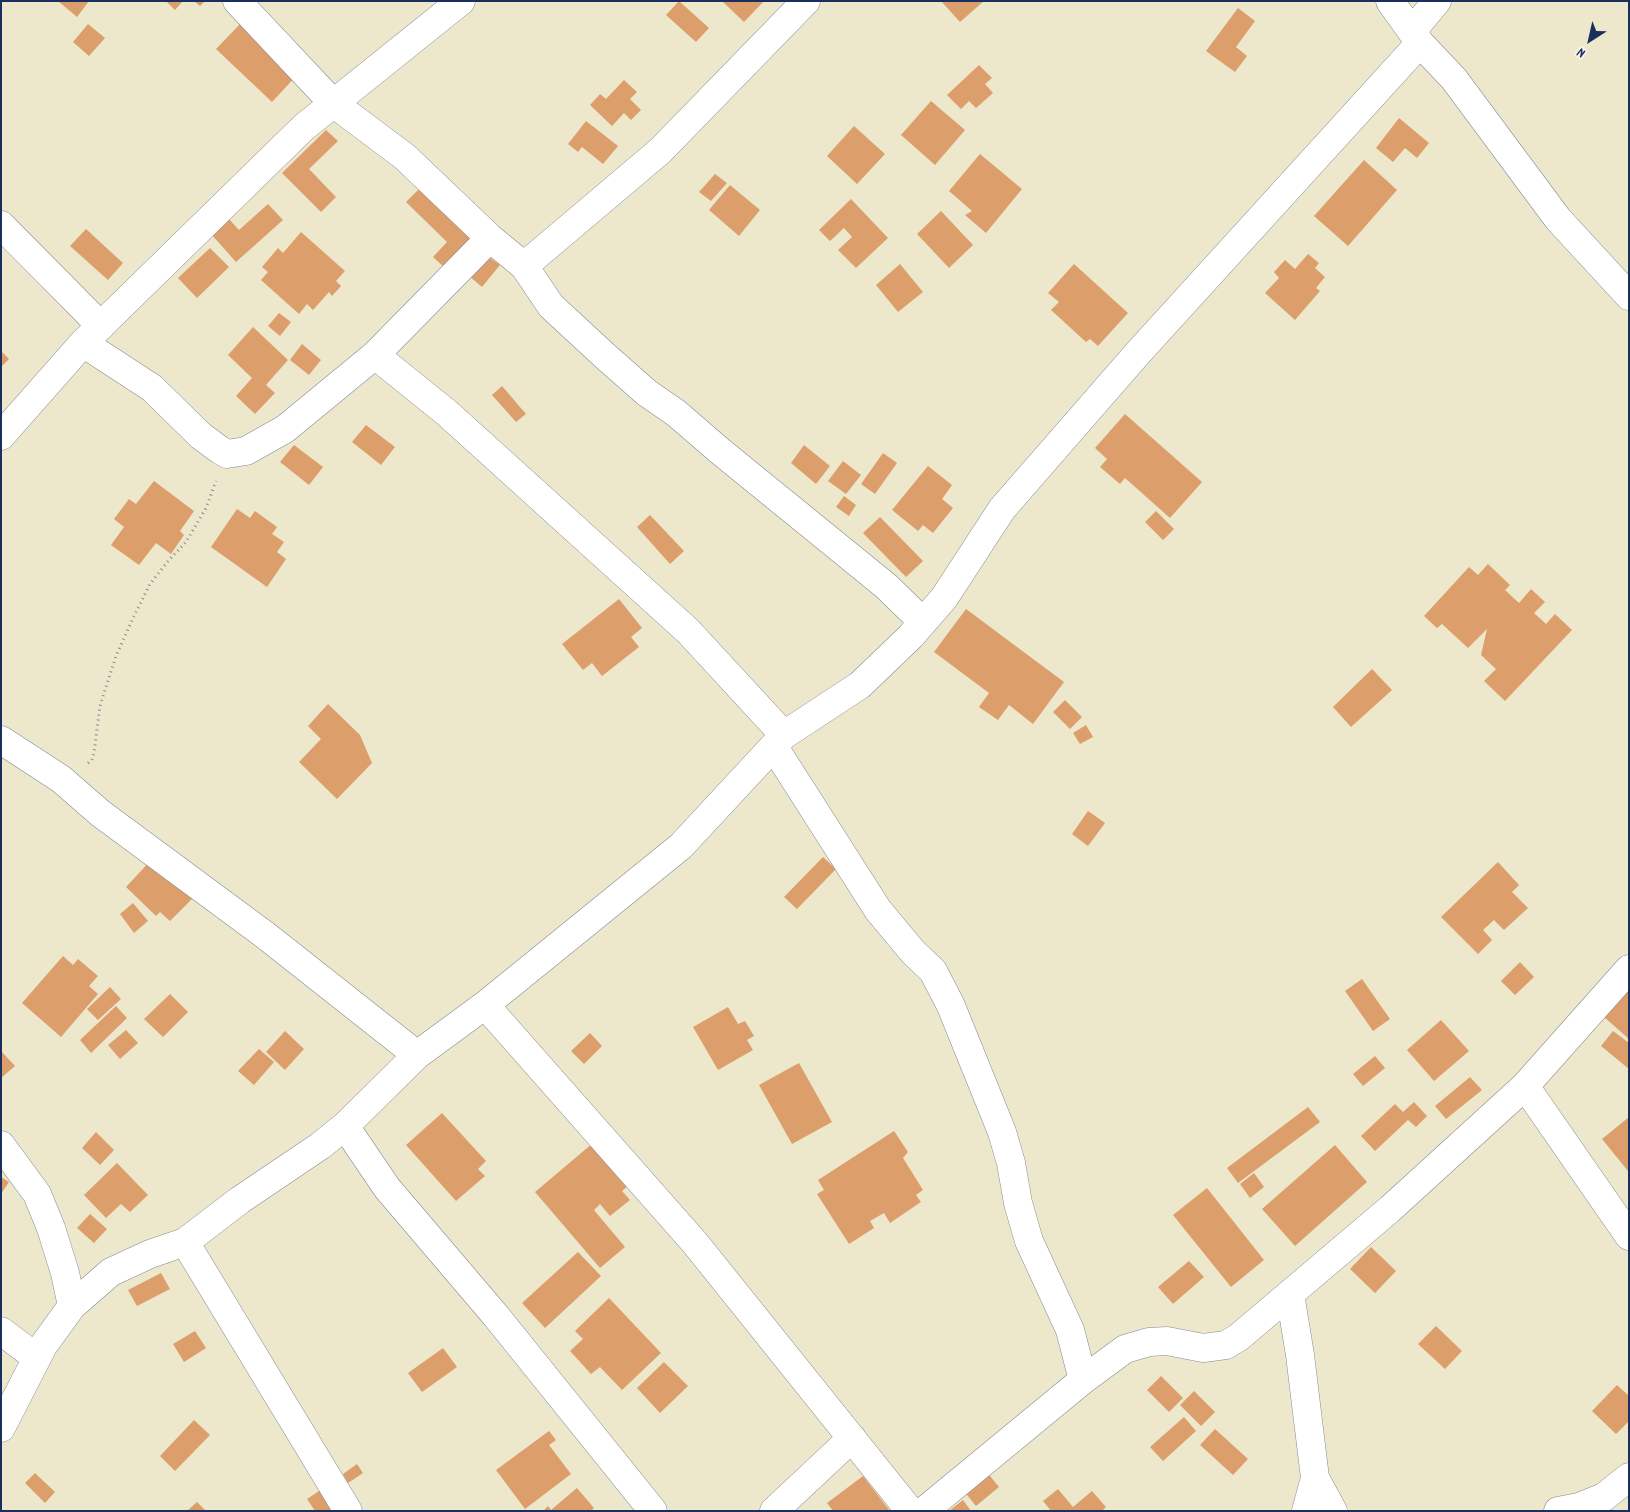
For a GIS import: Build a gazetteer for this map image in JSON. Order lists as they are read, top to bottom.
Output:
{
  "north": "bottom left"
}
